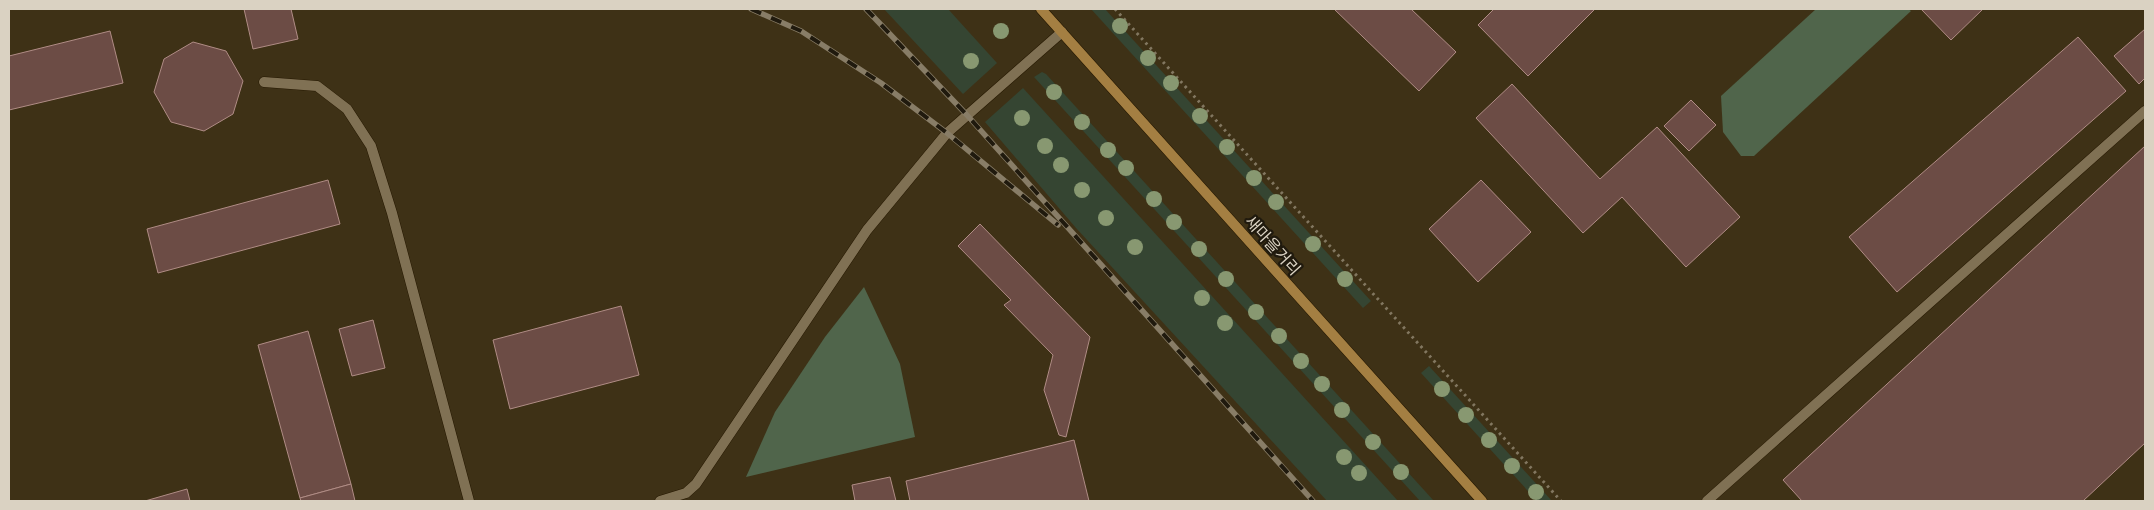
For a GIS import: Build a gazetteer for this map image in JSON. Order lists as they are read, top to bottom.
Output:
{
  "streets": {
    "main road": ["새마을거리"]
  }
}
